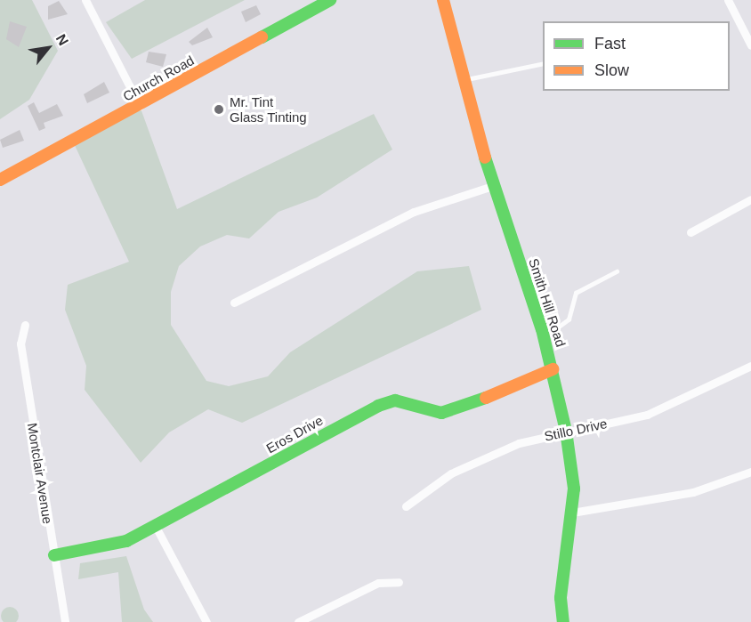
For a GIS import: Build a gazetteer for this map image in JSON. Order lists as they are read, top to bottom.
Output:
{
  "streets": {
    "street": [
      "Church Road",
      "Smith Hill Road",
      "Stillo Drive",
      "Eros Drive",
      "Montclair Avenue"
    ]
  },
  "crossings": [
    ["Smith Hill Road", "Stillo Drive"],
    ["Smith Hill Road", "Eros Drive"],
    ["Eros Drive", "Montclair Avenue"]
  ],
  "places": ["Mr. Tint Glass Tinting"],
  "legend": ["Fast", "Slow"],
  "north": "top right"
}
